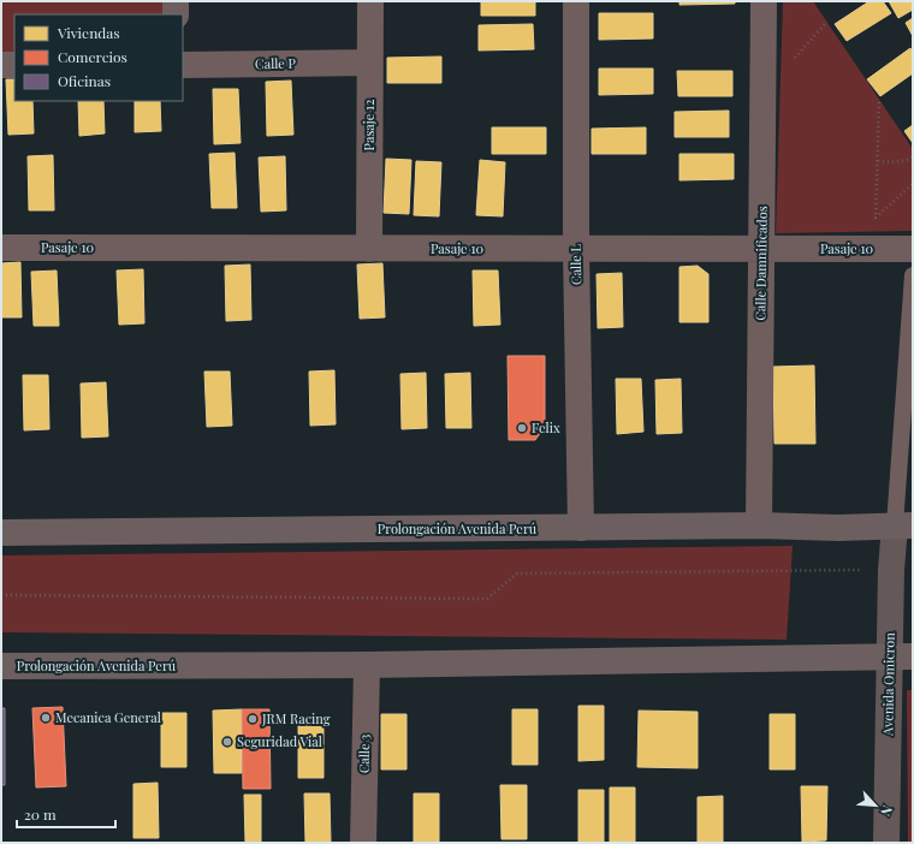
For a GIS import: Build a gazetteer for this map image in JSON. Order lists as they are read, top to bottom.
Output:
{
  "streets": {
    "main road": ["Prolongación Avenida Perú"],
    "street": [
      "Calle P",
      "Pasaje 12",
      "Pasaje 10",
      "Calle Damnificados",
      "Calle L",
      "Avenida Omicron",
      "Calle 3"
    ]
  },
  "crossings": [
    ["Calle P", "Pasaje 12"],
    ["Pasaje 12", "Pasaje 10"],
    ["Pasaje 10", "Calle Damnificados"],
    ["Pasaje 10", "Calle L"],
    ["Calle Damnificados", "Prolongación Avenida Perú"],
    ["Calle L", "Prolongación Avenida Perú"],
    ["Prolongación Avenida Perú", "Avenida Omicron"],
    ["Prolongación Avenida Perú", "Calle 3"]
  ],
  "places": [
    "Felix",
    "Mecanica General",
    "JRM Racing",
    "Seguridad Vial"
  ],
  "legend": ["Viviendas", "Comercios", "Oficinas"],
  "scale_bar": "20 m",
  "north": "bottom right"
}
